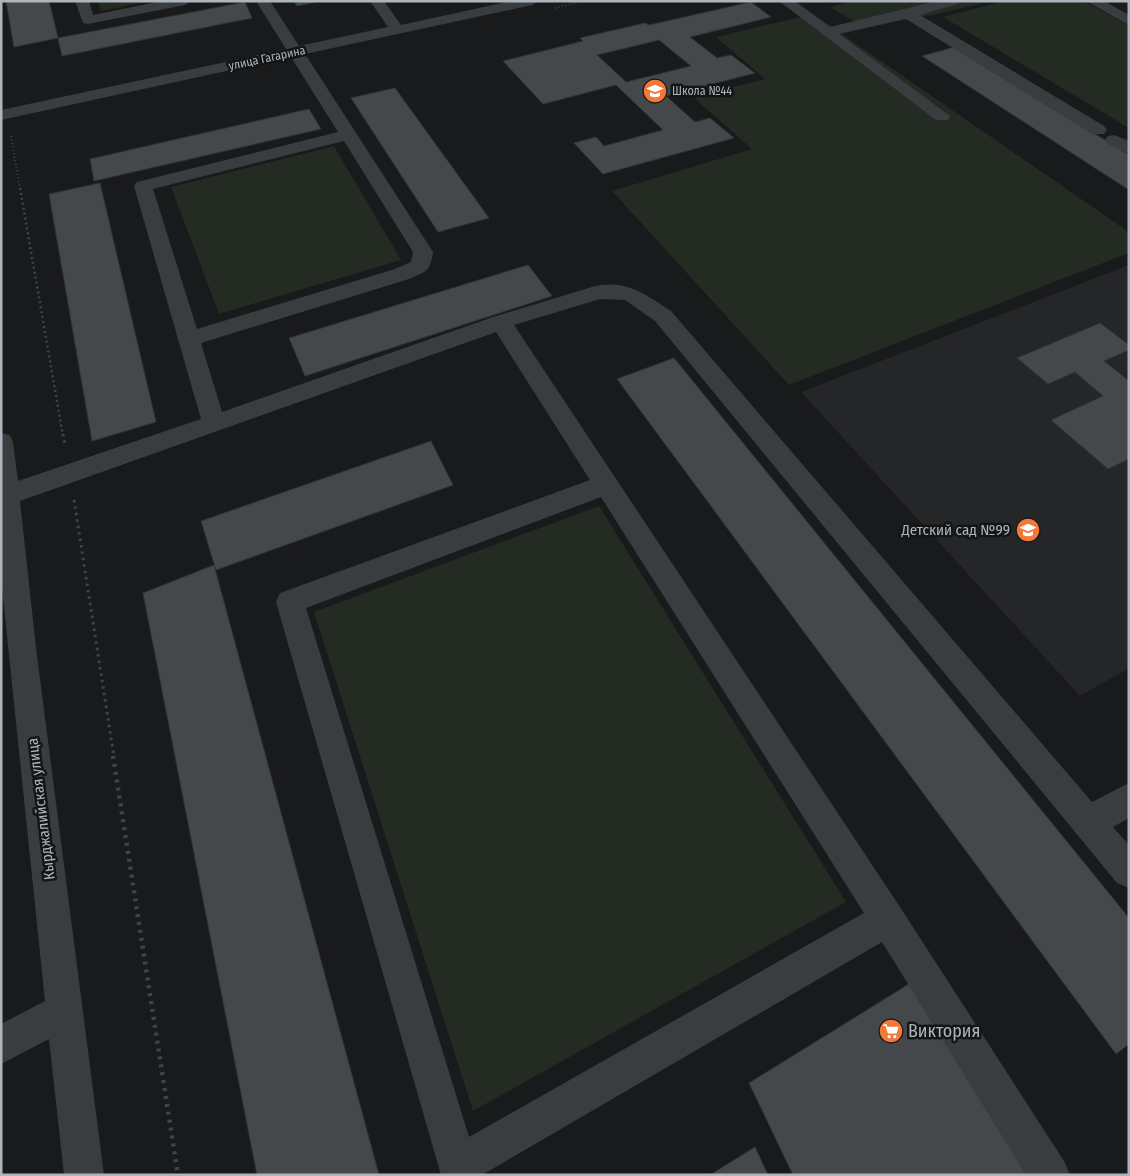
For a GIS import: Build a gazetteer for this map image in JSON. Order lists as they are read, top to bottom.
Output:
{
  "streets": {
    "street": ["улица Гагарина", "Кырджалийская улица"]
  },
  "places": {
    "school or university": ["Школа №44", "Детский сад №99"],
    "supermarket": ["Виктория"]
  }
}
